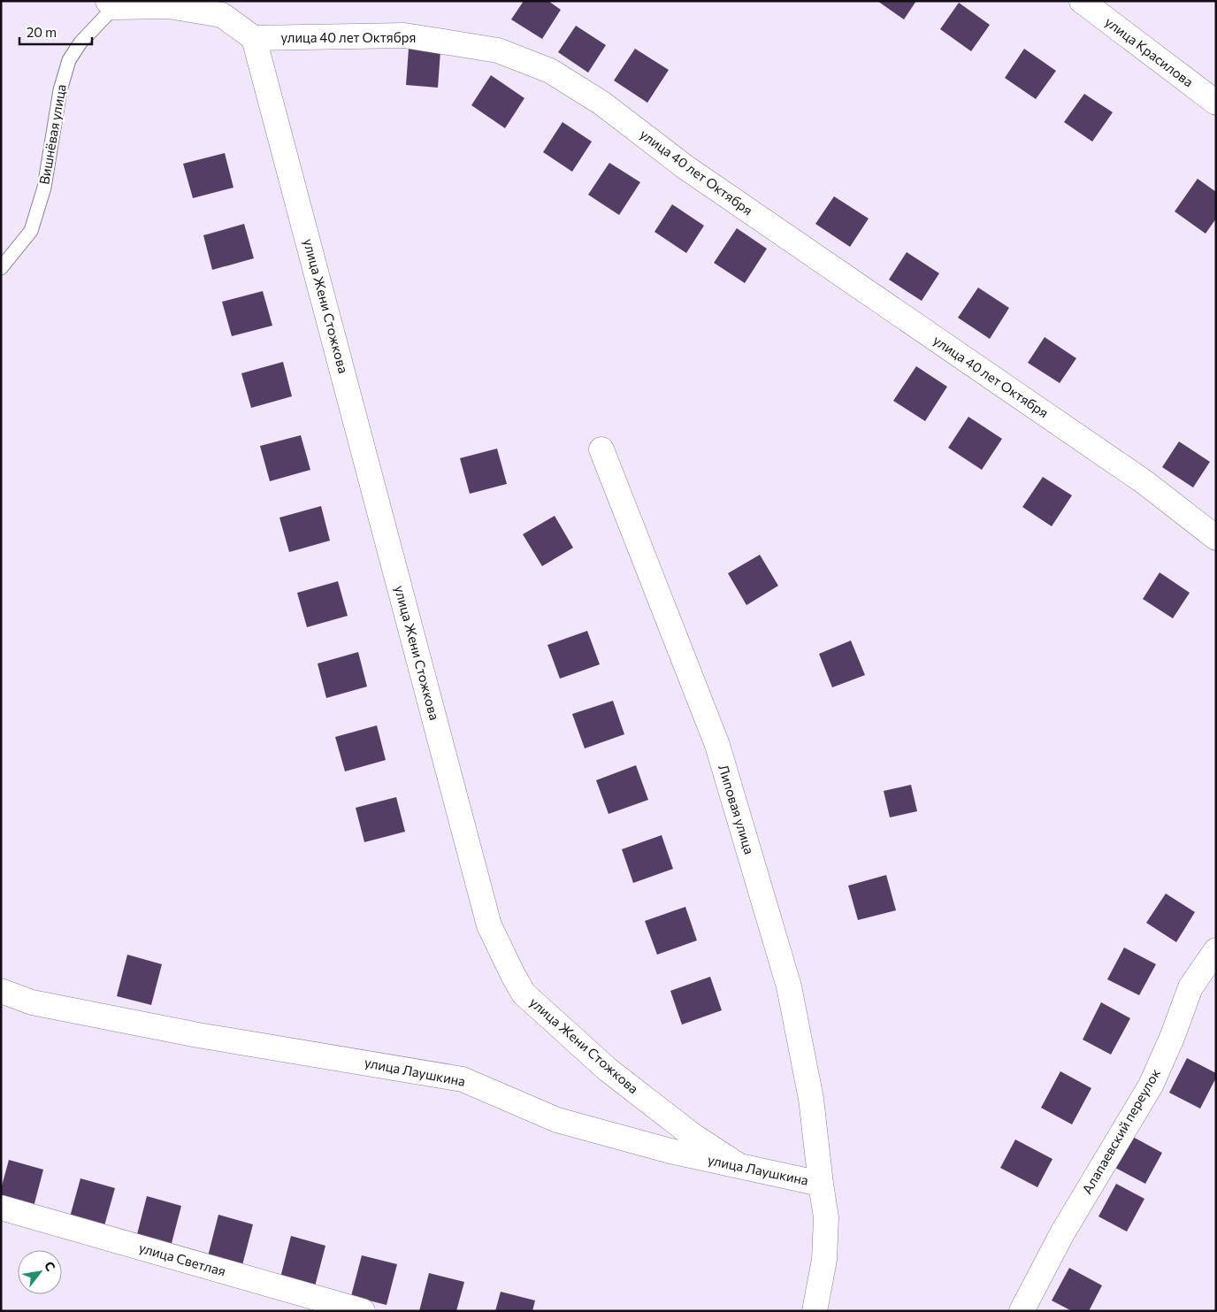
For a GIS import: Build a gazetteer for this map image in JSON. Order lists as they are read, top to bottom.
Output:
{
  "streets": {
    "street": [
      "улица 40 лет Октября",
      "улица Красилова",
      "улица Жени Стожкова",
      "Липовая улица",
      "улица Лаушкина",
      "Алапаевский переулок",
      "улица Светлая"
    ],
    "lane": ["Вишнёвая улица"]
  },
  "crossings": [
    ["улица 40 лет Октября", "улица Жени Стожкова"],
    ["улица Жени Стожкова", "улица Лаушкина"],
    ["Липовая улица", "улица Лаушкина"]
  ],
  "scale_bar": "20 m",
  "north": "top right"
}
